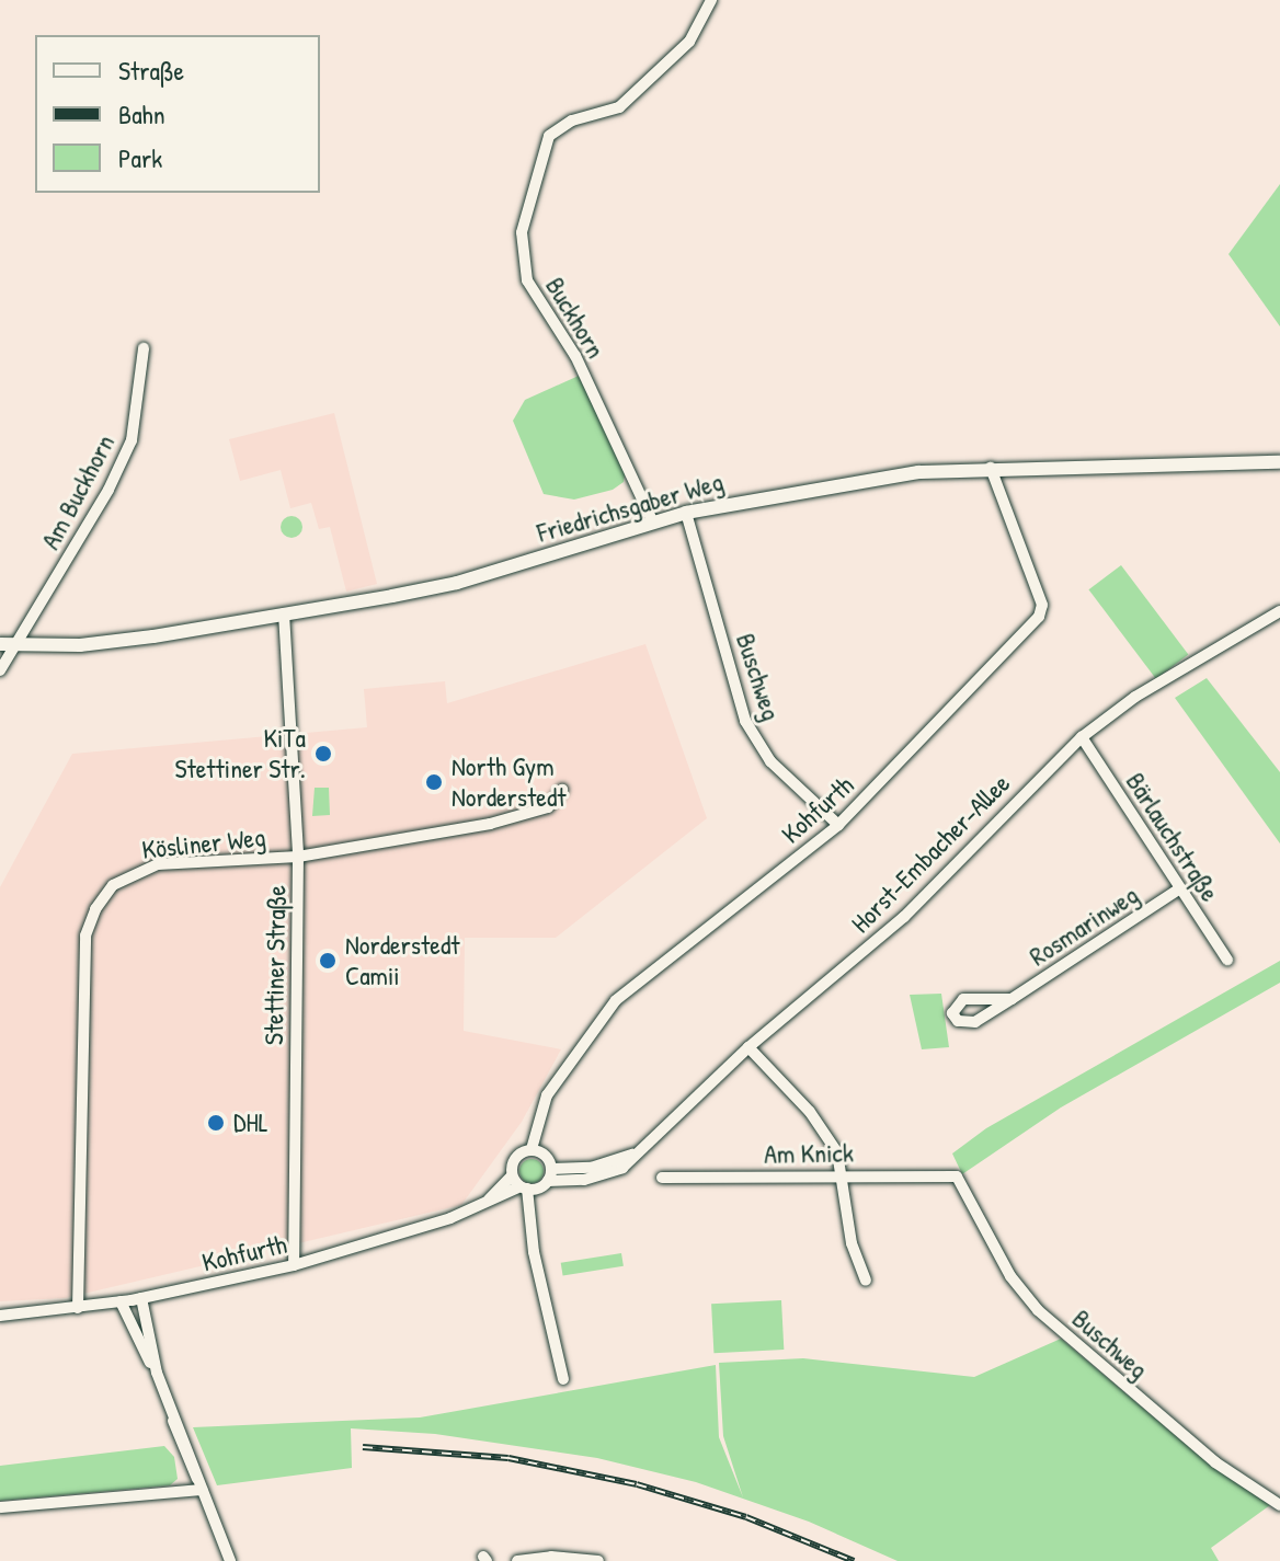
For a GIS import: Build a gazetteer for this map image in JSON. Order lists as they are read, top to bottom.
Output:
{
  "streets": {
    "main road": ["Friedrichsgaber Weg"],
    "street": [
      "Buckhorn",
      "Am Buckhorn",
      "Buschweg",
      "Kohfurth",
      "Bärlauchstraße",
      "Kösliner Weg",
      "Horst-Embacher-Allee",
      "Rosmarinweg",
      "Stettiner Straße",
      "Am Knick"
    ]
  },
  "crossings": [
    ["Buckhorn", "Friedrichsgaber Weg"],
    ["Am Buckhorn", "Friedrichsgaber Weg"],
    ["Friedrichsgaber Weg", "Buschweg"],
    ["Friedrichsgaber Weg", "Kohfurth"],
    ["Friedrichsgaber Weg", "Stettiner Straße"],
    ["Buschweg", "Kohfurth"],
    ["Buschweg", "Am Knick"],
    ["Kohfurth", "Kösliner Weg"],
    ["Kohfurth", "Horst-Embacher-Allee"],
    ["Kohfurth", "Stettiner Straße"],
    ["Bärlauchstraße", "Horst-Embacher-Allee"],
    ["Bärlauchstraße", "Rosmarinweg"],
    ["Kösliner Weg", "Stettiner Straße"]
  ],
  "places": [
    "KiTa Stettiner Str.",
    "North Gym Norderstedt",
    "Norderstedt Camii",
    "DHL"
  ],
  "legend": ["Straße", "Bahn", "Park"]
}
